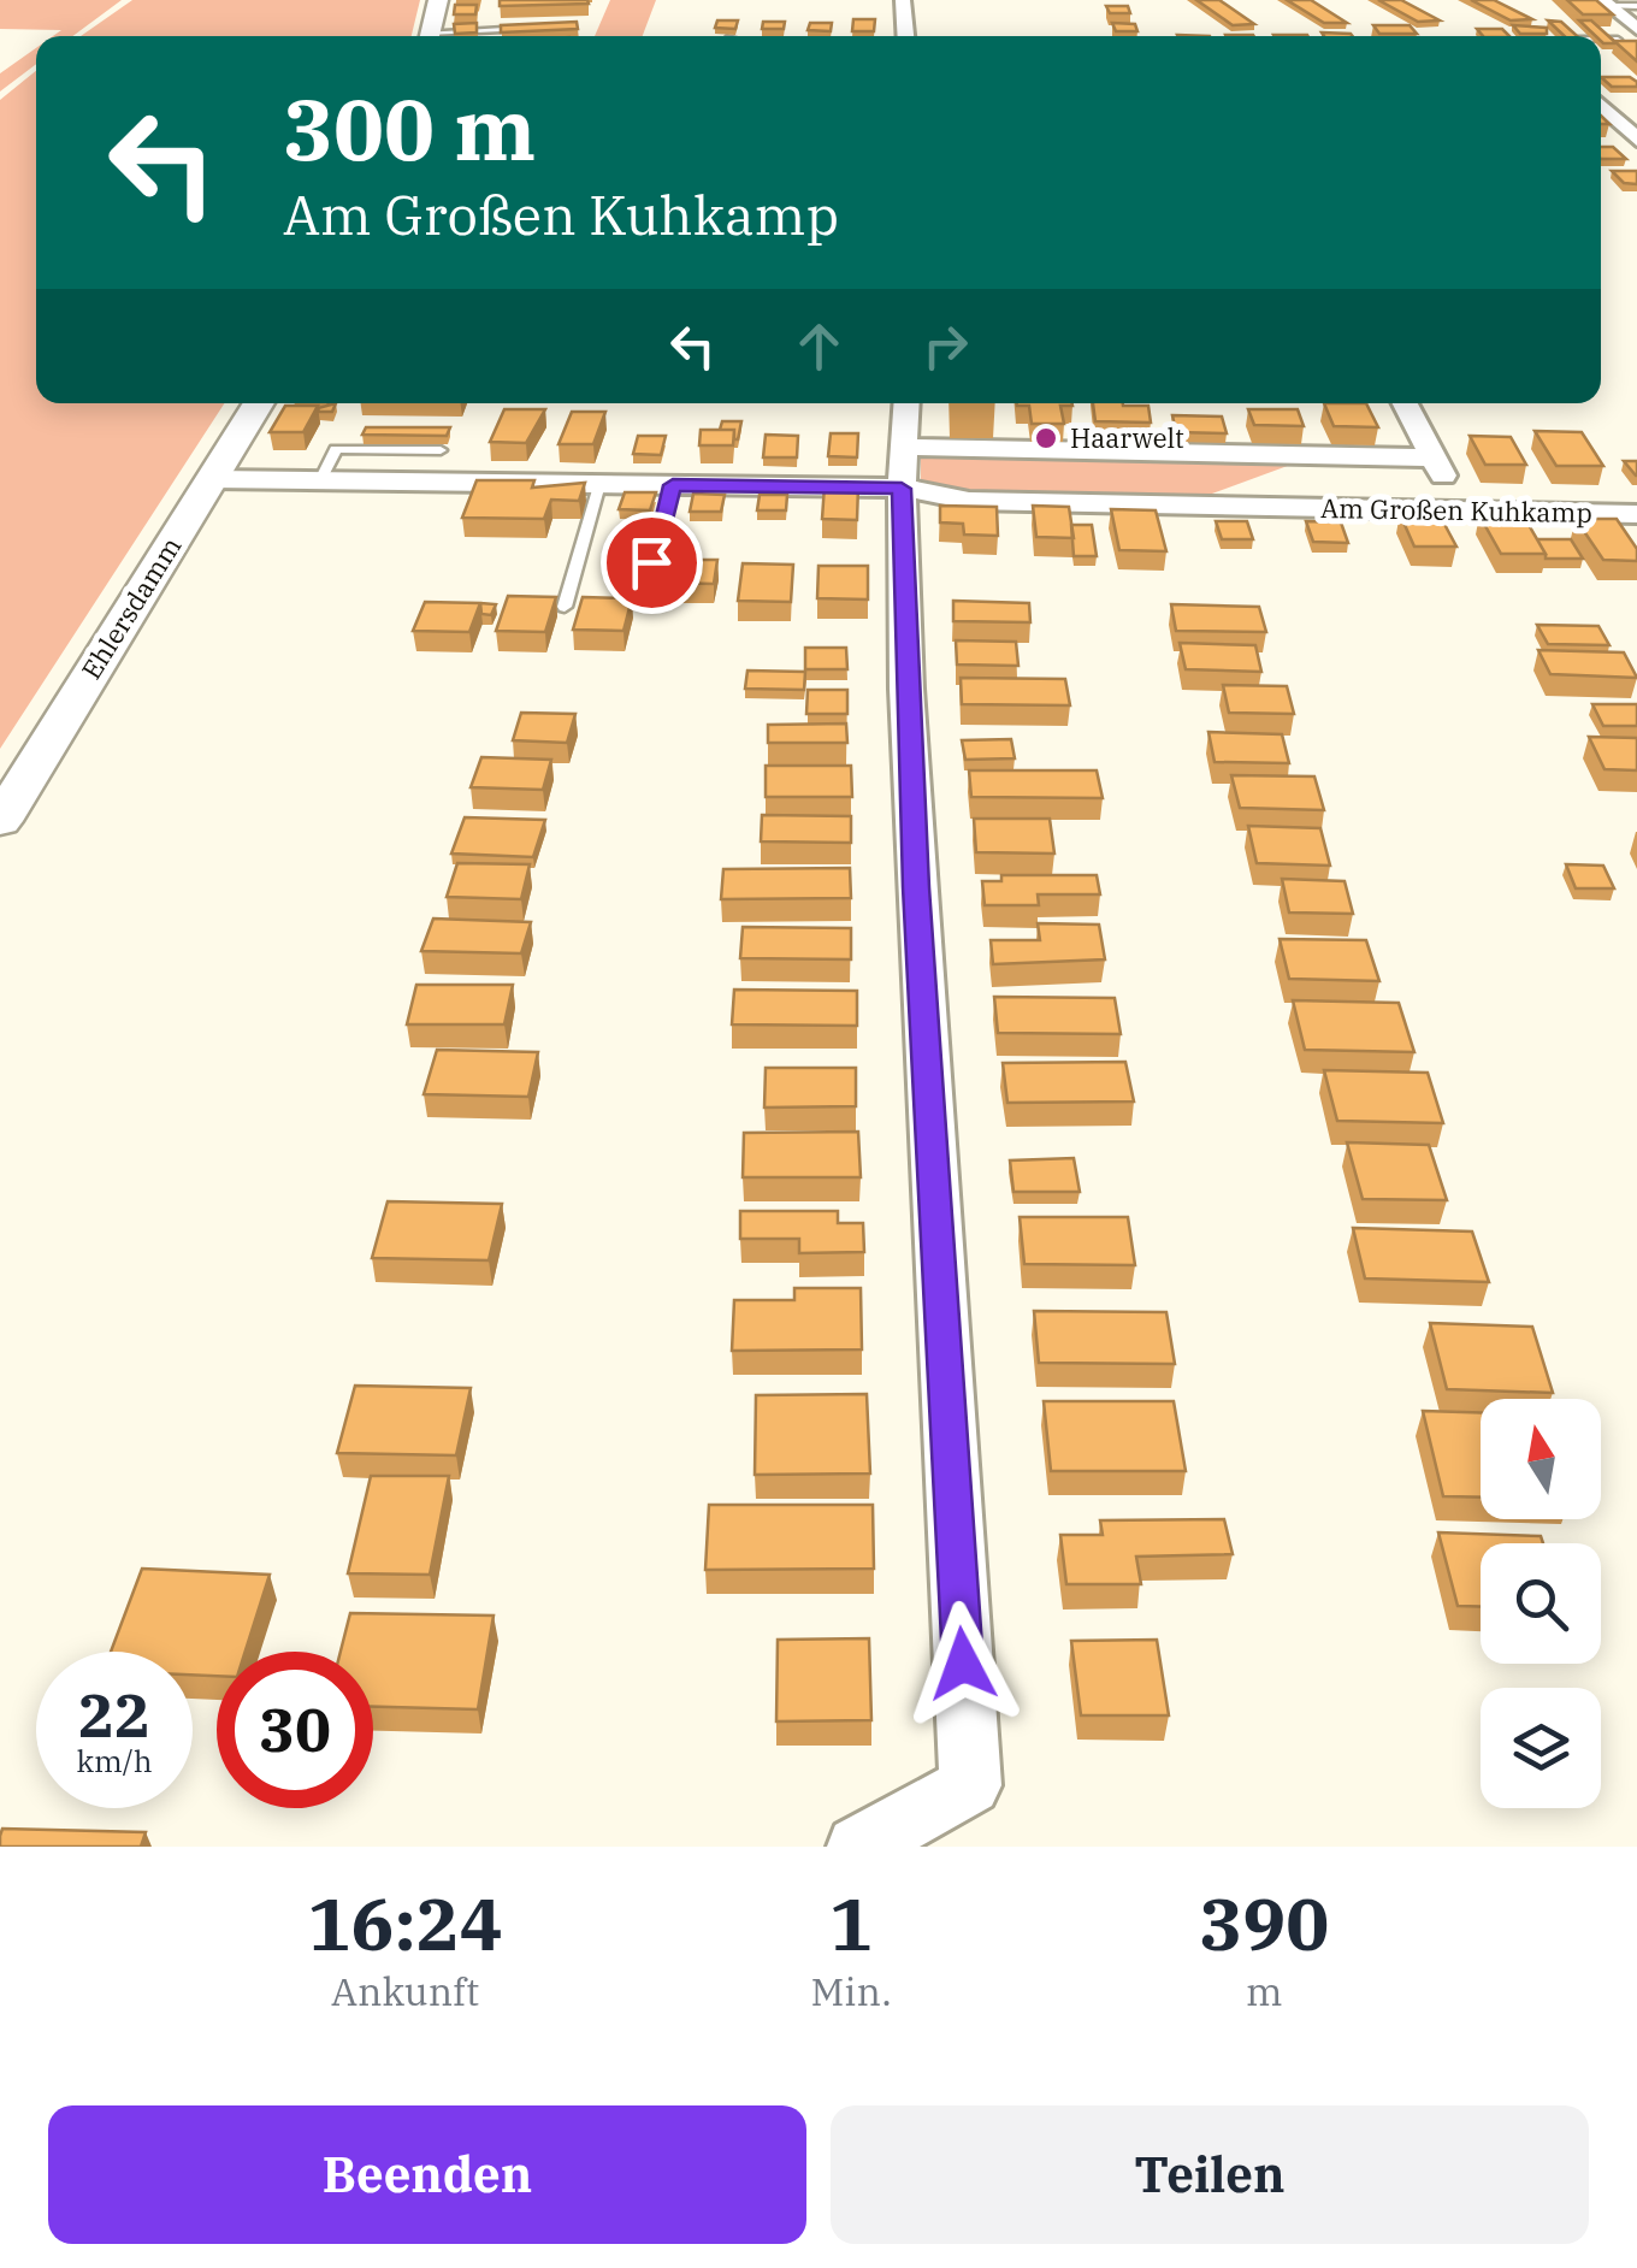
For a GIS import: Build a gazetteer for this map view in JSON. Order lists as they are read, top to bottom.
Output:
{
  "streets": {
    "street": ["Am Großen Kuhkamp", "Ehlersdamm"]
  },
  "crossings": [
    ["Am Großen Kuhkamp", "Ehlersdamm"]
  ],
  "places": ["Haarwelt"],
  "north": "top",
  "page": {
    "turn": ["300 m", "Am Großen Kuhkamp"],
    "speed": "22 km/h",
    "limit": "30",
    "eta": [
      "16:24",
      "Ankunft",
      "1",
      "Min.",
      "390",
      "m"
    ],
    "buttons": ["Beenden", "Teilen"]
  }
}
